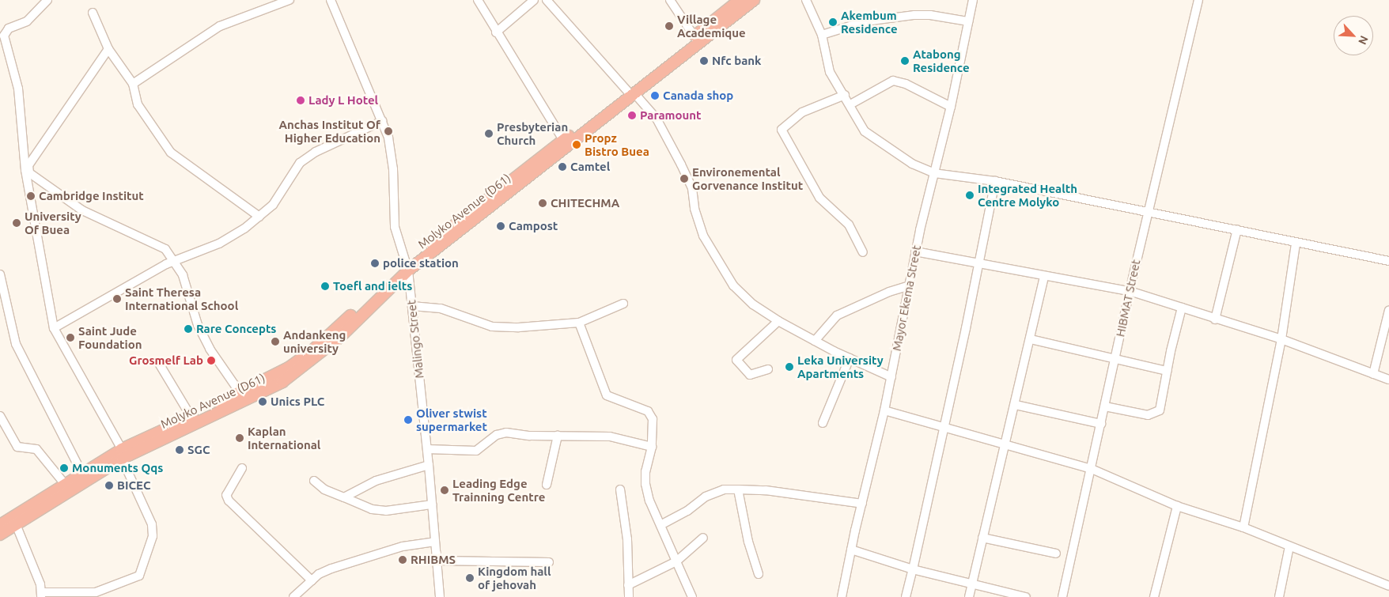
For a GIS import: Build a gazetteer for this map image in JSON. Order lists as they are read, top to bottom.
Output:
{
  "streets": {
    "highway": ["Molyko Avenue (D61)"],
    "street": ["Mayor Ekema Street", "HIBMAT Street", "Malingo Street"]
  },
  "crossings": [
    ["Molyko Avenue (D61)", "Malingo Street"]
  ],
  "places": [
    "Akembum Residence",
    "Village Academique",
    "Nfc bank",
    "Atabong Residence",
    "Canada shop",
    "Lady L Hotel",
    "Paramount",
    "Anchas Institut Of Higher Education",
    "Presbyterian Church",
    "Propz Bistro Buea",
    "Camtel",
    "Environemental Gorvenance Institut",
    "Integrated Health Centre Molyko",
    "Cambridge Institut",
    "CHITECHMA",
    "University Of Buea",
    "Campost",
    "police station",
    "Toefl and ielts",
    "Saint Theresa International School",
    "Rare Concepts",
    "Saint Jude Foundation",
    "Andankeng university",
    "Grosmelf Lab",
    "Leka University Apartments",
    "Unics PLC",
    "Oliver stwist supermarket",
    "Kaplan International",
    "SGC",
    "Monuments Qqs",
    "BICEC",
    "Leading Edge Trainning Centre",
    "RHIBMS",
    "Kingdom hall of jehovah"
  ],
  "north": "bottom right"
}
